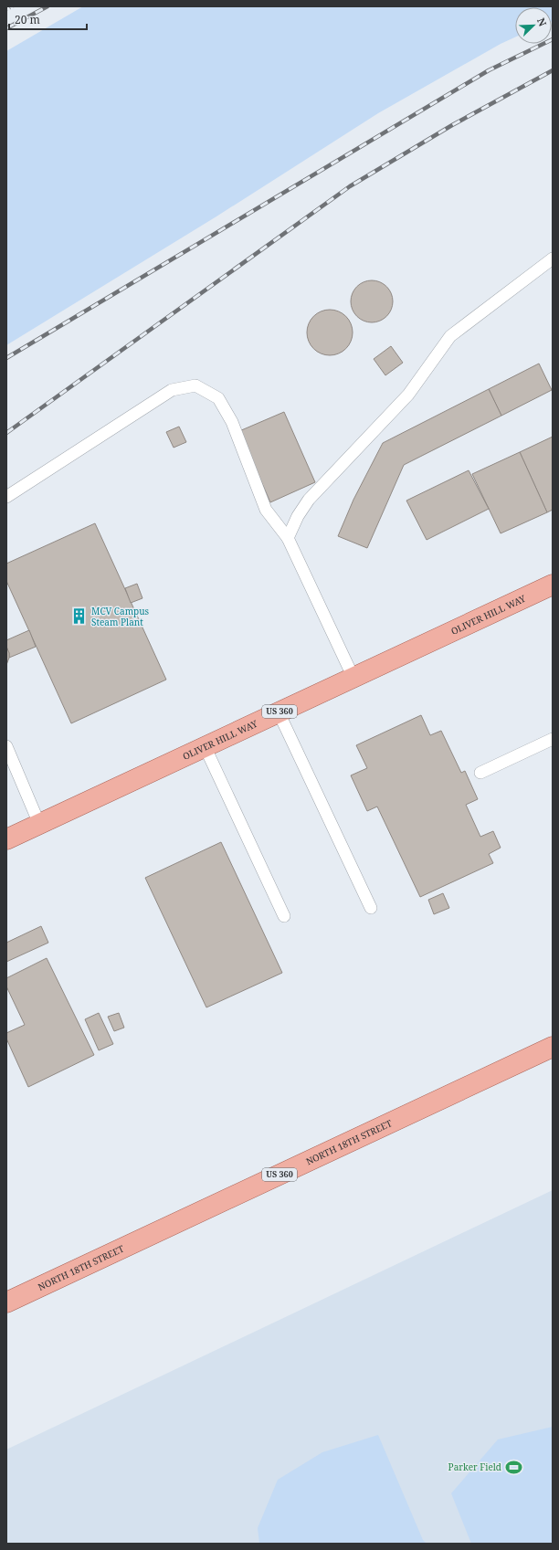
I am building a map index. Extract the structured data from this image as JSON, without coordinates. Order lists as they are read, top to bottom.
{
  "streets": {
    "main road": ["OLIVER HILL WAY", "US 360", "NORTH 18TH STREET"]
  },
  "places": {
    "building": ["MCV Campus Steam Plant"],
    "sports": ["Parker Field"]
  },
  "scale_bar": "20 m",
  "north": "top right"
}
